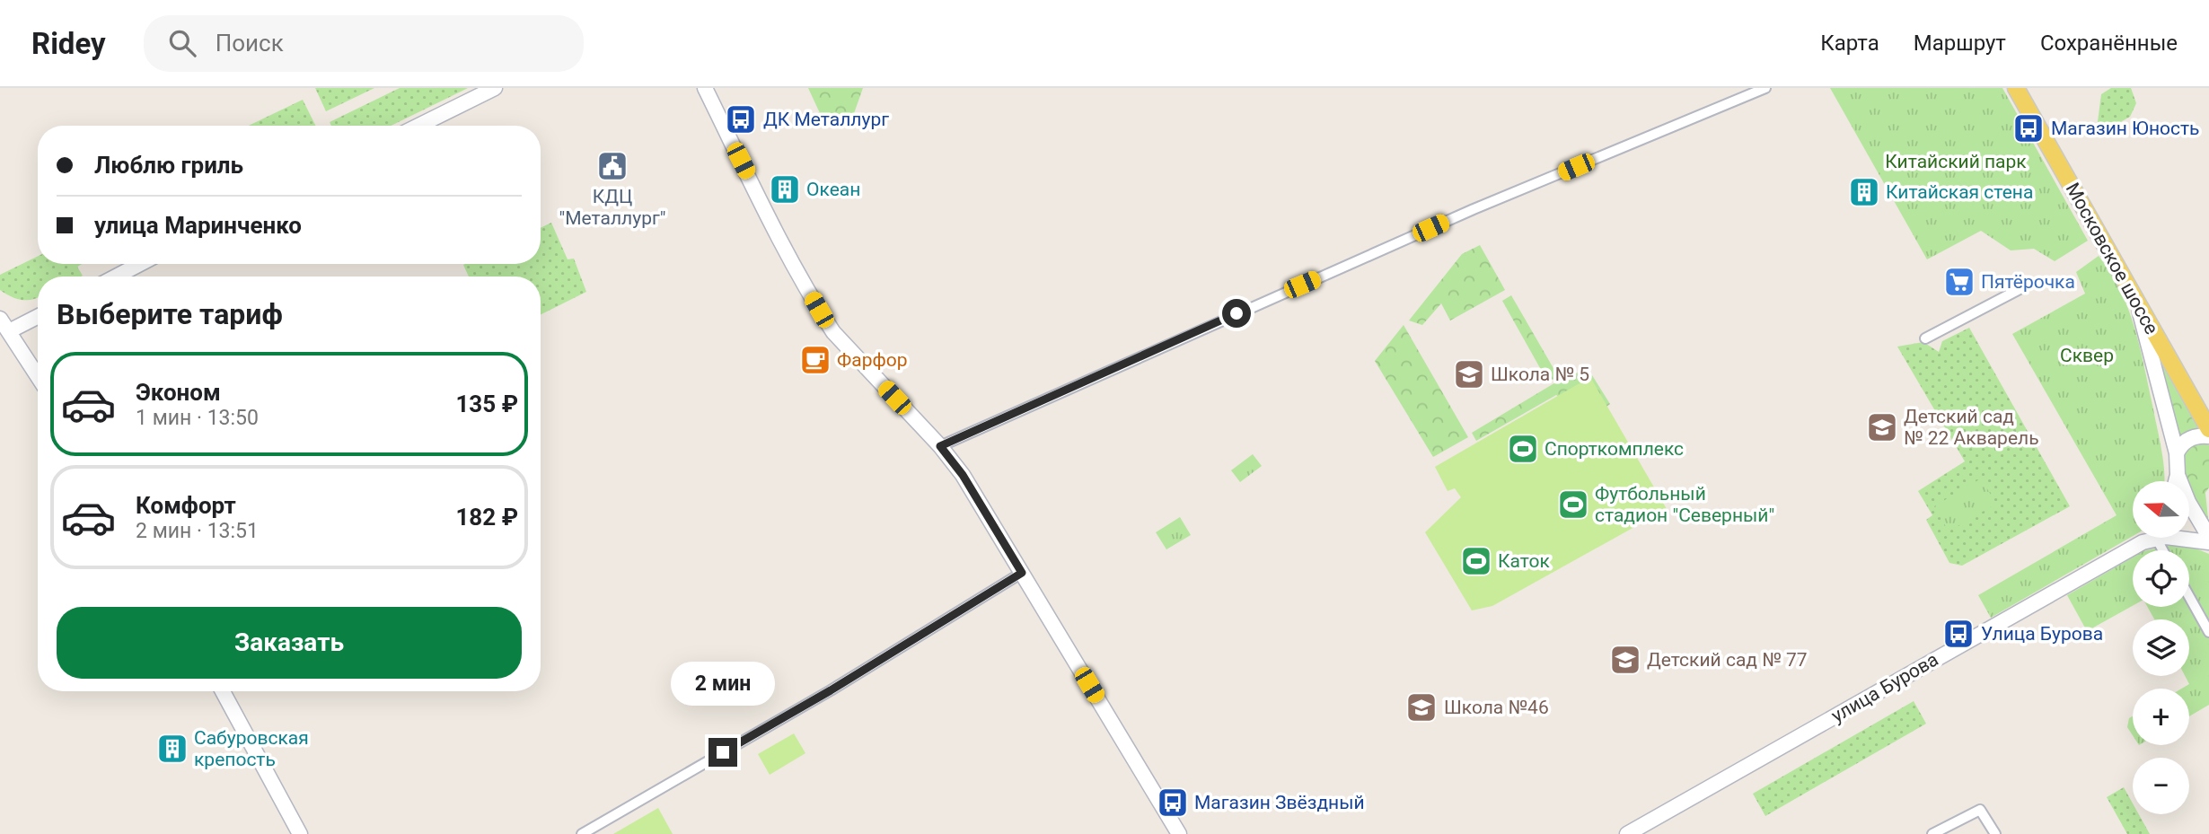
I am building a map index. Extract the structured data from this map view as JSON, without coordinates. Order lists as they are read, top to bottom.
{
  "streets": {
    "main road": ["Московское шоссе", "улица Бурова"]
  },
  "parks": ["Китайский парк", "Сквер"],
  "places": {
    "bus stop": [
      "ДК Металлург",
      "Магазин Юность",
      "Улица Бурова",
      "Магазин Звёздный"
    ],
    "public building": ["КДЦ \"Металлург\""],
    "building": ["Океан", "Китайская стена", "Сабуровская крепость"],
    "supermarket": ["Пятёрочка"],
    "cafe": ["Фарфор"],
    "school or university": [
      "Школа № 5",
      "Детский сад № 22 Акварель",
      "Детский сад № 77",
      "Школа №46"
    ],
    "sports": ["Спорткомплекс", "Футбольный стадион \"Северный\"", "Каток"]
  },
  "north": "left",
  "page": {
    "header": "Ridey",
    "search": "Поиск",
    "nav": ["Карта", "Маршрут", "Сохранённые"],
    "banner": ["Люблю гриль", "улица Маринченко"],
    "heading": "Выберите тариф",
    "list": [
      {
        "name": "Эконом",
        "note": "1 мин · 13:50",
        "value": "135 ₽"
      },
      {
        "name": "Комфорт",
        "note": "2 мин · 13:51",
        "value": "182 ₽"
      }
    ],
    "map_buttons": ["+", "−"],
    "buttons": "Заказать",
    "bubble": "2 мин"
  }
}
